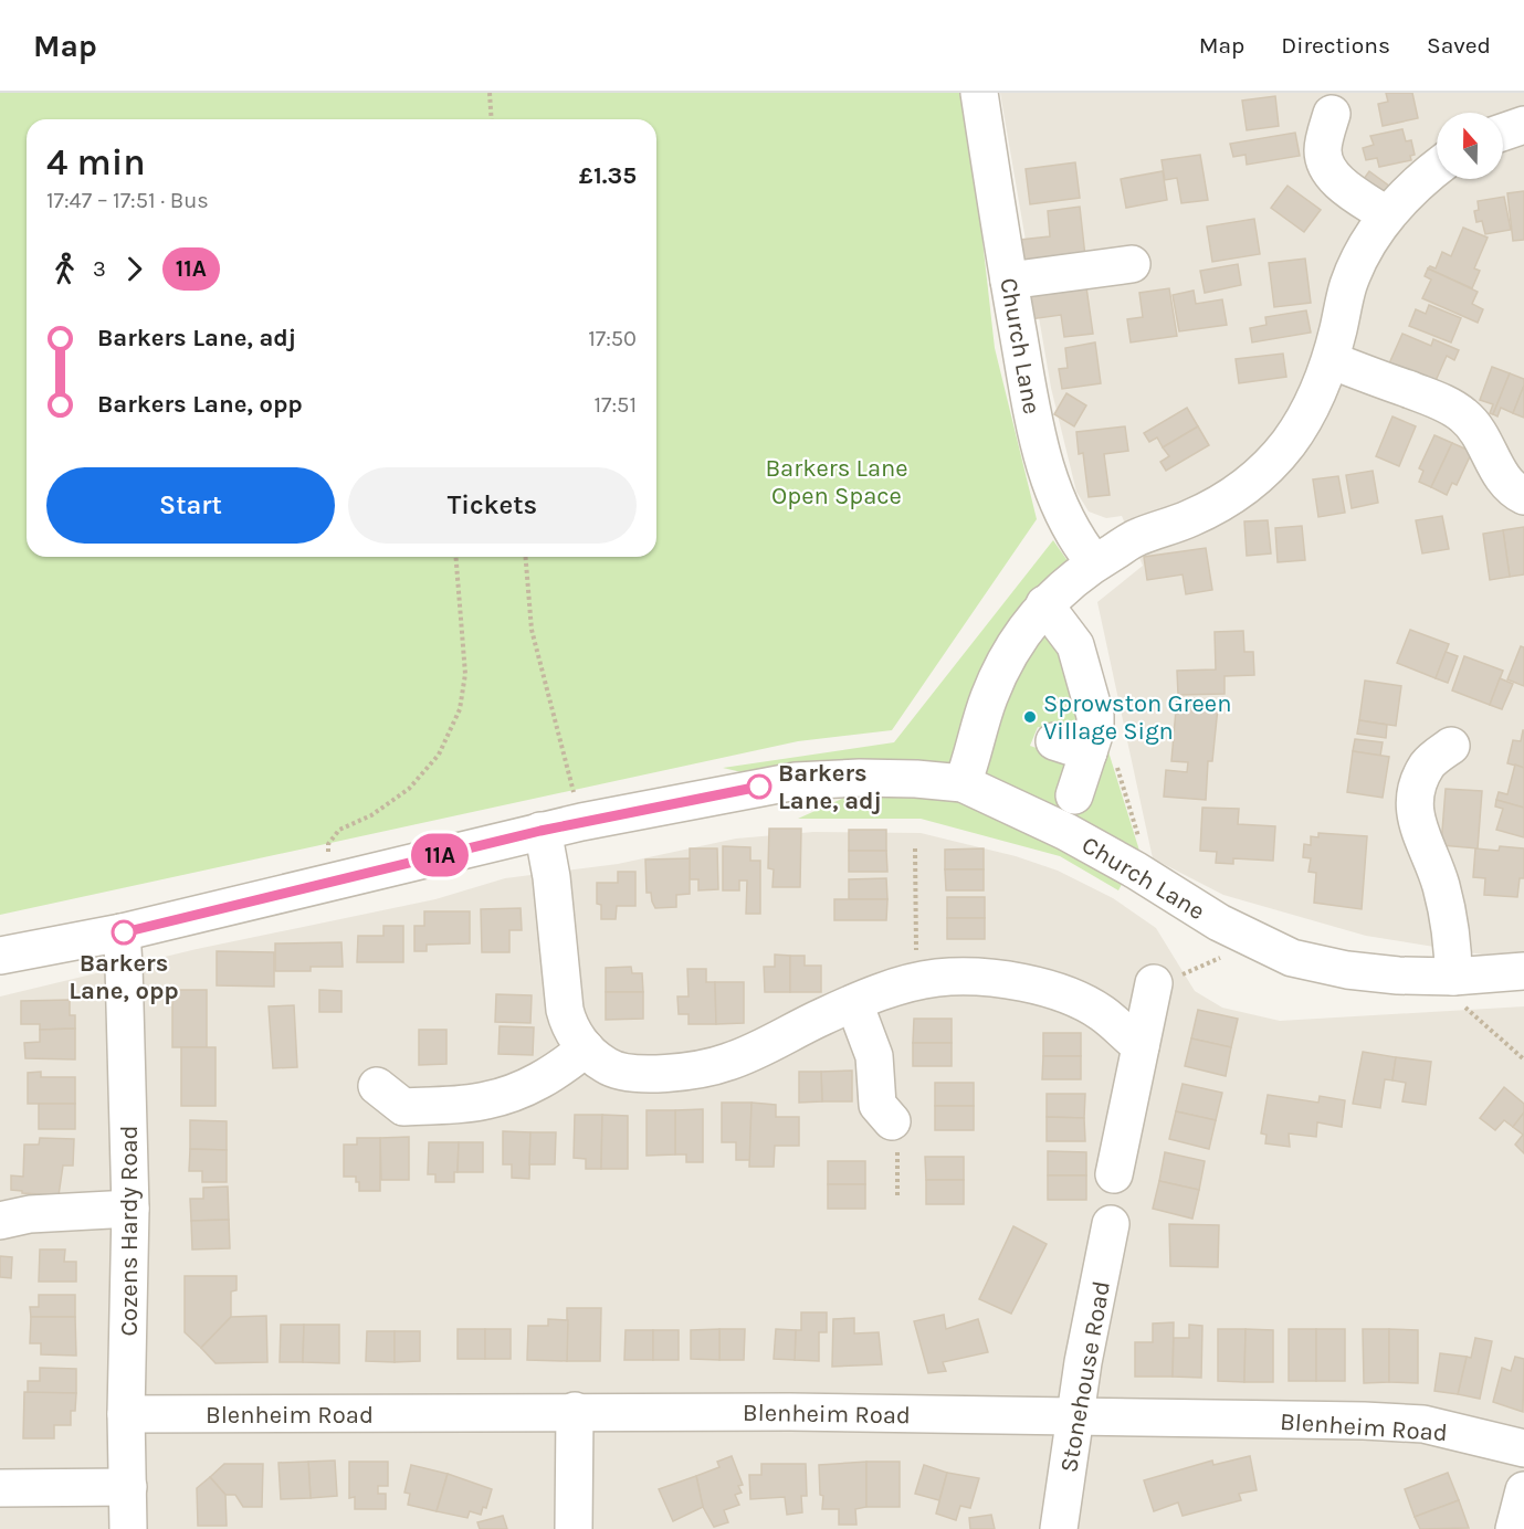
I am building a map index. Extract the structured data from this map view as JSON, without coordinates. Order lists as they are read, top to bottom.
{
  "streets": {
    "street": [
      "Church Lane",
      "Cozens Hardy Road",
      "Stonehouse Road",
      "Blenheim Road"
    ]
  },
  "crossings": [
    ["Church Lane", "Cozens Hardy Road"],
    ["Cozens Hardy Road", "Blenheim Road"],
    ["Stonehouse Road", "Blenheim Road"]
  ],
  "parks": ["Barkers Lane Open Space"],
  "places": ["Sprowston Green Village Sign", "Barkers Lane, adj", "Barkers Lane, opp"],
  "lines": ["bus line 11A"],
  "north": "top",
  "page": {
    "header": "Map",
    "nav": ["Map", "Directions", "Saved"],
    "on_map": "11A",
    "heading": ["4 min", "17:47 – 17:51 · Bus", "£1.35"],
    "legs": ["3", "11A"],
    "list": [
      {
        "name": "Barkers Lane, adj",
        "value": "17:50"
      },
      {
        "name": "Barkers Lane, opp",
        "value": "17:51"
      }
    ],
    "buttons": ["Start", "Tickets"]
  }
}
